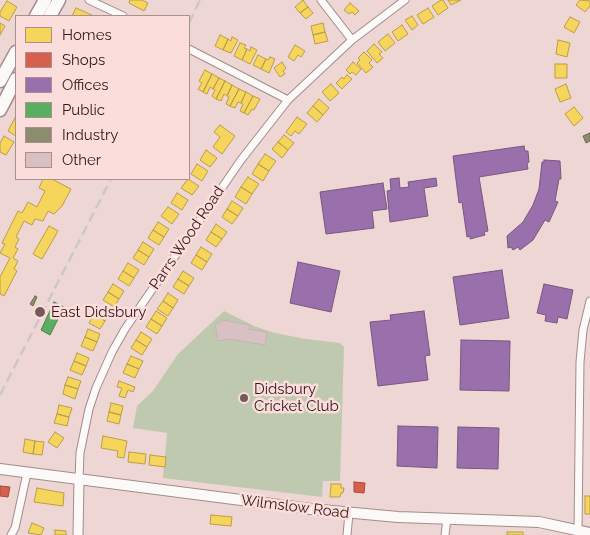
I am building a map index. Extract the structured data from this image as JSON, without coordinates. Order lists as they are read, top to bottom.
{
  "streets": {
    "main road": ["Wilmslow Road"],
    "street": ["Parrs Wood Road"]
  },
  "crossings": [
    ["Parrs Wood Road", "Wilmslow Road"]
  ],
  "places": ["East Didsbury", "Didsbury Cricket Club"],
  "legend": [
    "Homes",
    "Shops",
    "Offices",
    "Public",
    "Industry",
    "Other"
  ]
}
